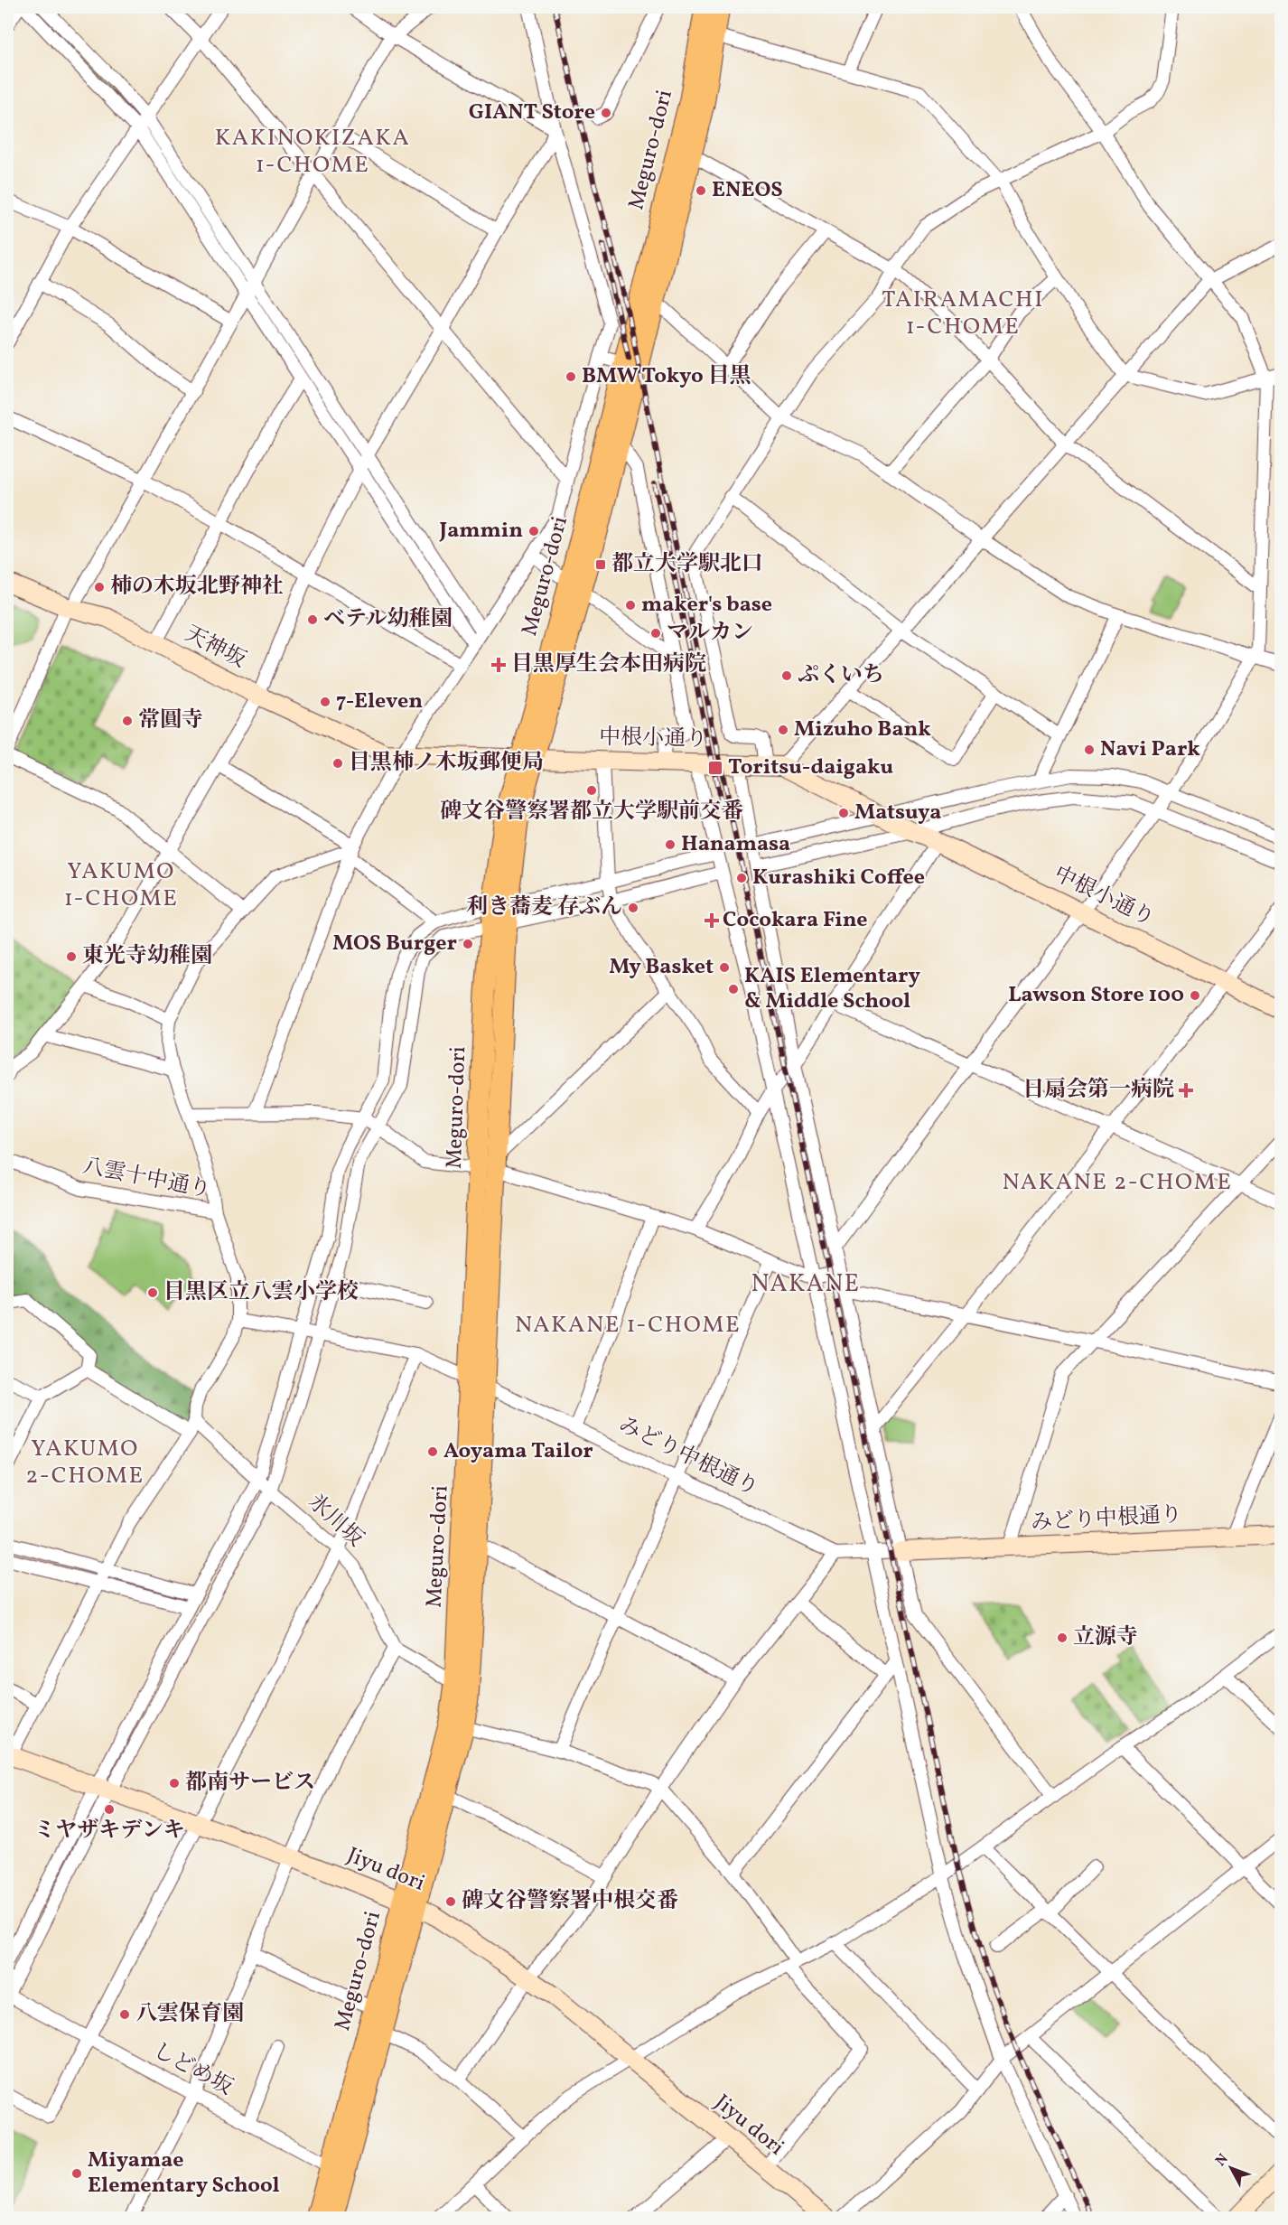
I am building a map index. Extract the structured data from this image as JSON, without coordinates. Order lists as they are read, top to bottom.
{
  "streets": {
    "main road": ["Meguro-dori"],
    "street": [
      "天神坂",
      "中根小通り",
      "八雲十中通り",
      "みどり中根通り",
      "氷川坂",
      "Jiyu dori",
      "しどめ坂"
    ]
  },
  "crossings": [
    ["Meguro-dori", "天神坂"],
    ["Meguro-dori", "中根小通り"],
    ["Meguro-dori", "みどり中根通り"],
    ["Meguro-dori", "Jiyu dori"],
    ["Meguro-dori", "しどめ坂"],
    ["天神坂", "中根小通り"]
  ],
  "districts": [
    "KAKINOKIZAKA 1-CHOME",
    "TAIRAMACHI 1-CHOME",
    "YAKUMO 1-CHOME",
    "NAKANE 2-CHOME",
    "NAKANE",
    "NAKANE 1-CHOME",
    "YAKUMO 2-CHOME"
  ],
  "places": {
    "other": [
      "GIANT Store",
      "ENEOS",
      "BMW Tokyo 目黒",
      "Jammin",
      "柿の木坂北野神社",
      "maker's base",
      "ベテル幼稚園",
      "マルカン",
      "ぷくいち",
      "7-Eleven",
      "常圓寺",
      "Mizuho Bank",
      "Navi Park",
      "目黒柿ノ木坂郵便局",
      "碑文谷警察署都立大学駅前交番",
      "Matsuya",
      "Hanamasa",
      "Kurashiki Coffee",
      "利き蕎麦 存ぶん",
      "MOS Burger",
      "東光寺幼稚園",
      "My Basket",
      "KAIS Elementary & Middle School",
      "Lawson Store 100",
      "目黒区立八雲小学校",
      "Aoyama Tailor",
      "立源寺",
      "都南サービス",
      "ミヤザキデンキ",
      "碑文谷警察署中根交番",
      "八雲保育園",
      "Miyamae Elementary School"
    ],
    "transit": ["都立大学駅北口", "Toritsu-daigaku"],
    "health": ["目黒厚生会本田病院", "Cocokara Fine", "日扇会第一病院"]
  },
  "north": "top left"
}
